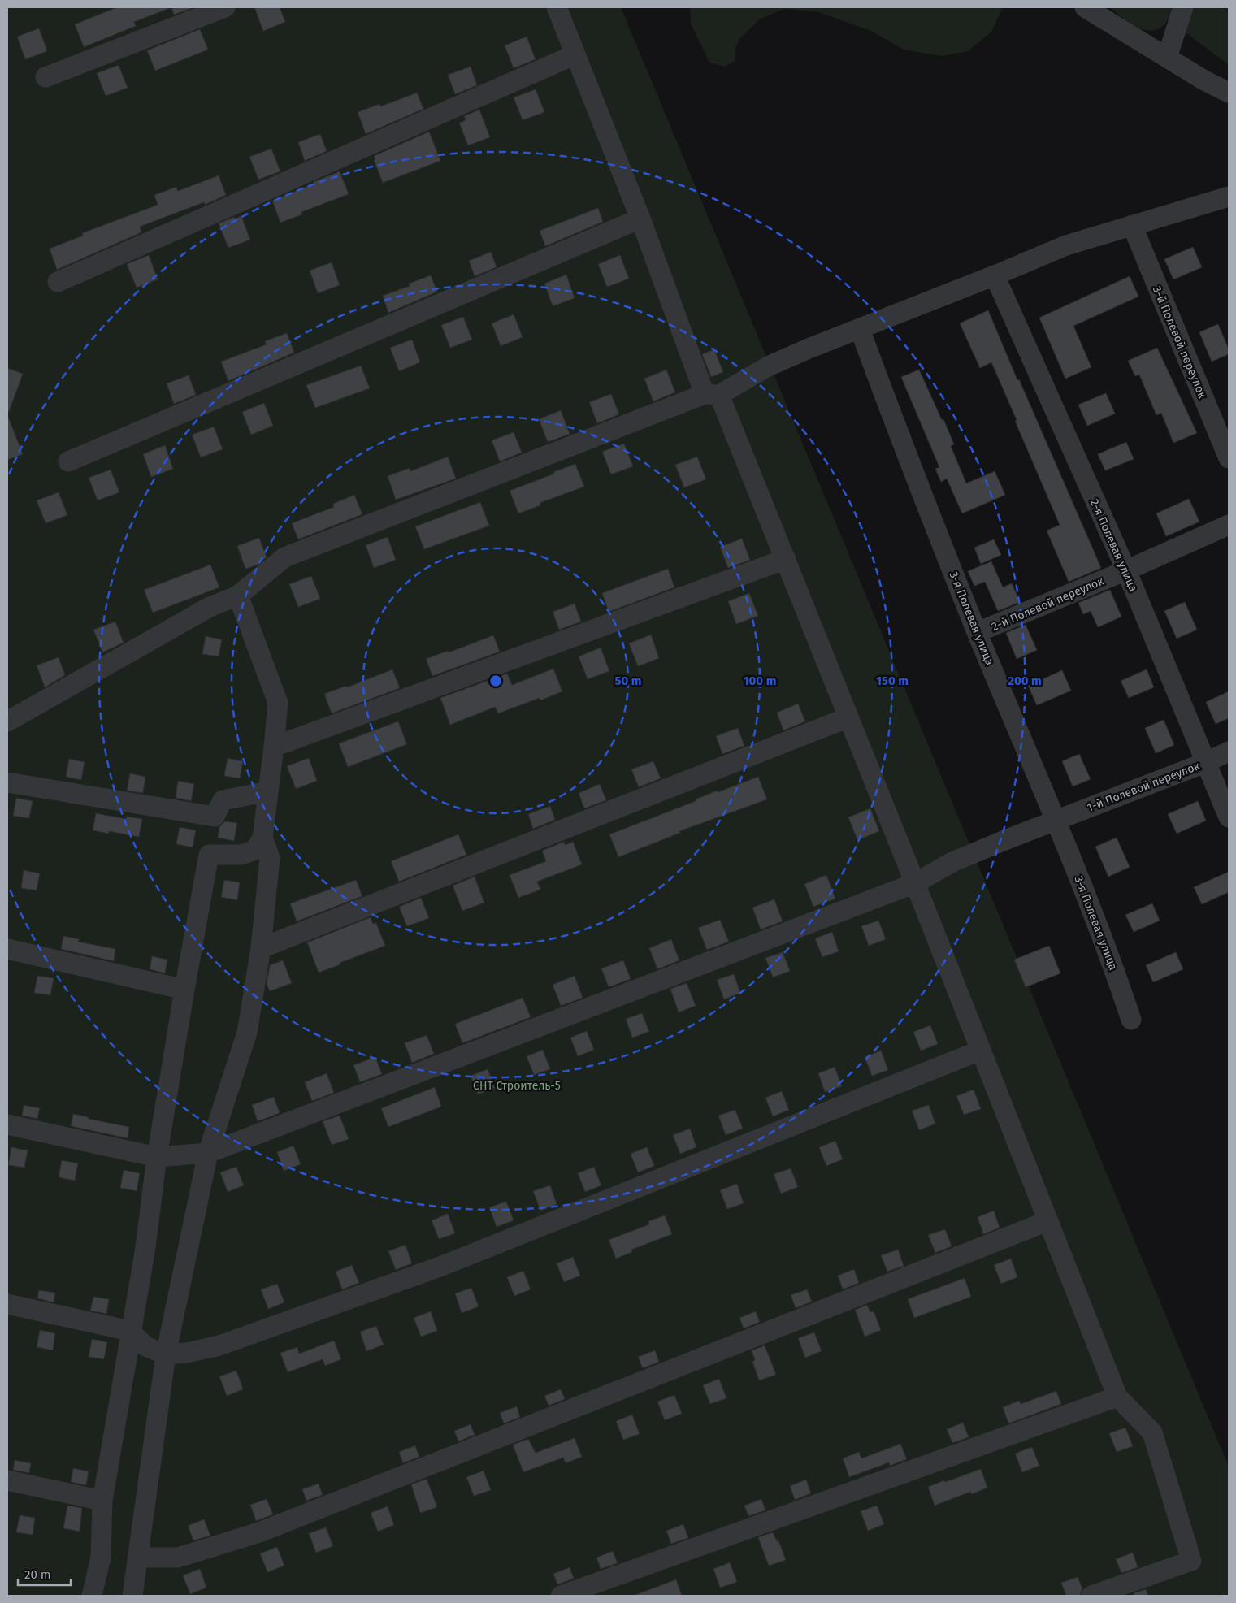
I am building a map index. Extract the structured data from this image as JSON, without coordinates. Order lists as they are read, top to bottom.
{
  "streets": {
    "street": [
      "3-й Полевой переулок",
      "2-я Полевая улица",
      "2-й Полевой переулок",
      "3-я Полевая улица",
      "1-й Полевой переулок"
    ]
  },
  "crossings": [
    ["2-я Полевая улица", "2-й Полевой переулок"],
    ["2-я Полевая улица", "1-й Полевой переулок"],
    ["2-й Полевой переулок", "3-я Полевая улица"],
    ["3-я Полевая улица", "1-й Полевой переулок"]
  ],
  "parks": ["СНТ Строитель-5"],
  "scale_bar": "20 m",
  "rings": [
    "50 m",
    "100 m",
    "150 m",
    "200 m"
  ]
}
